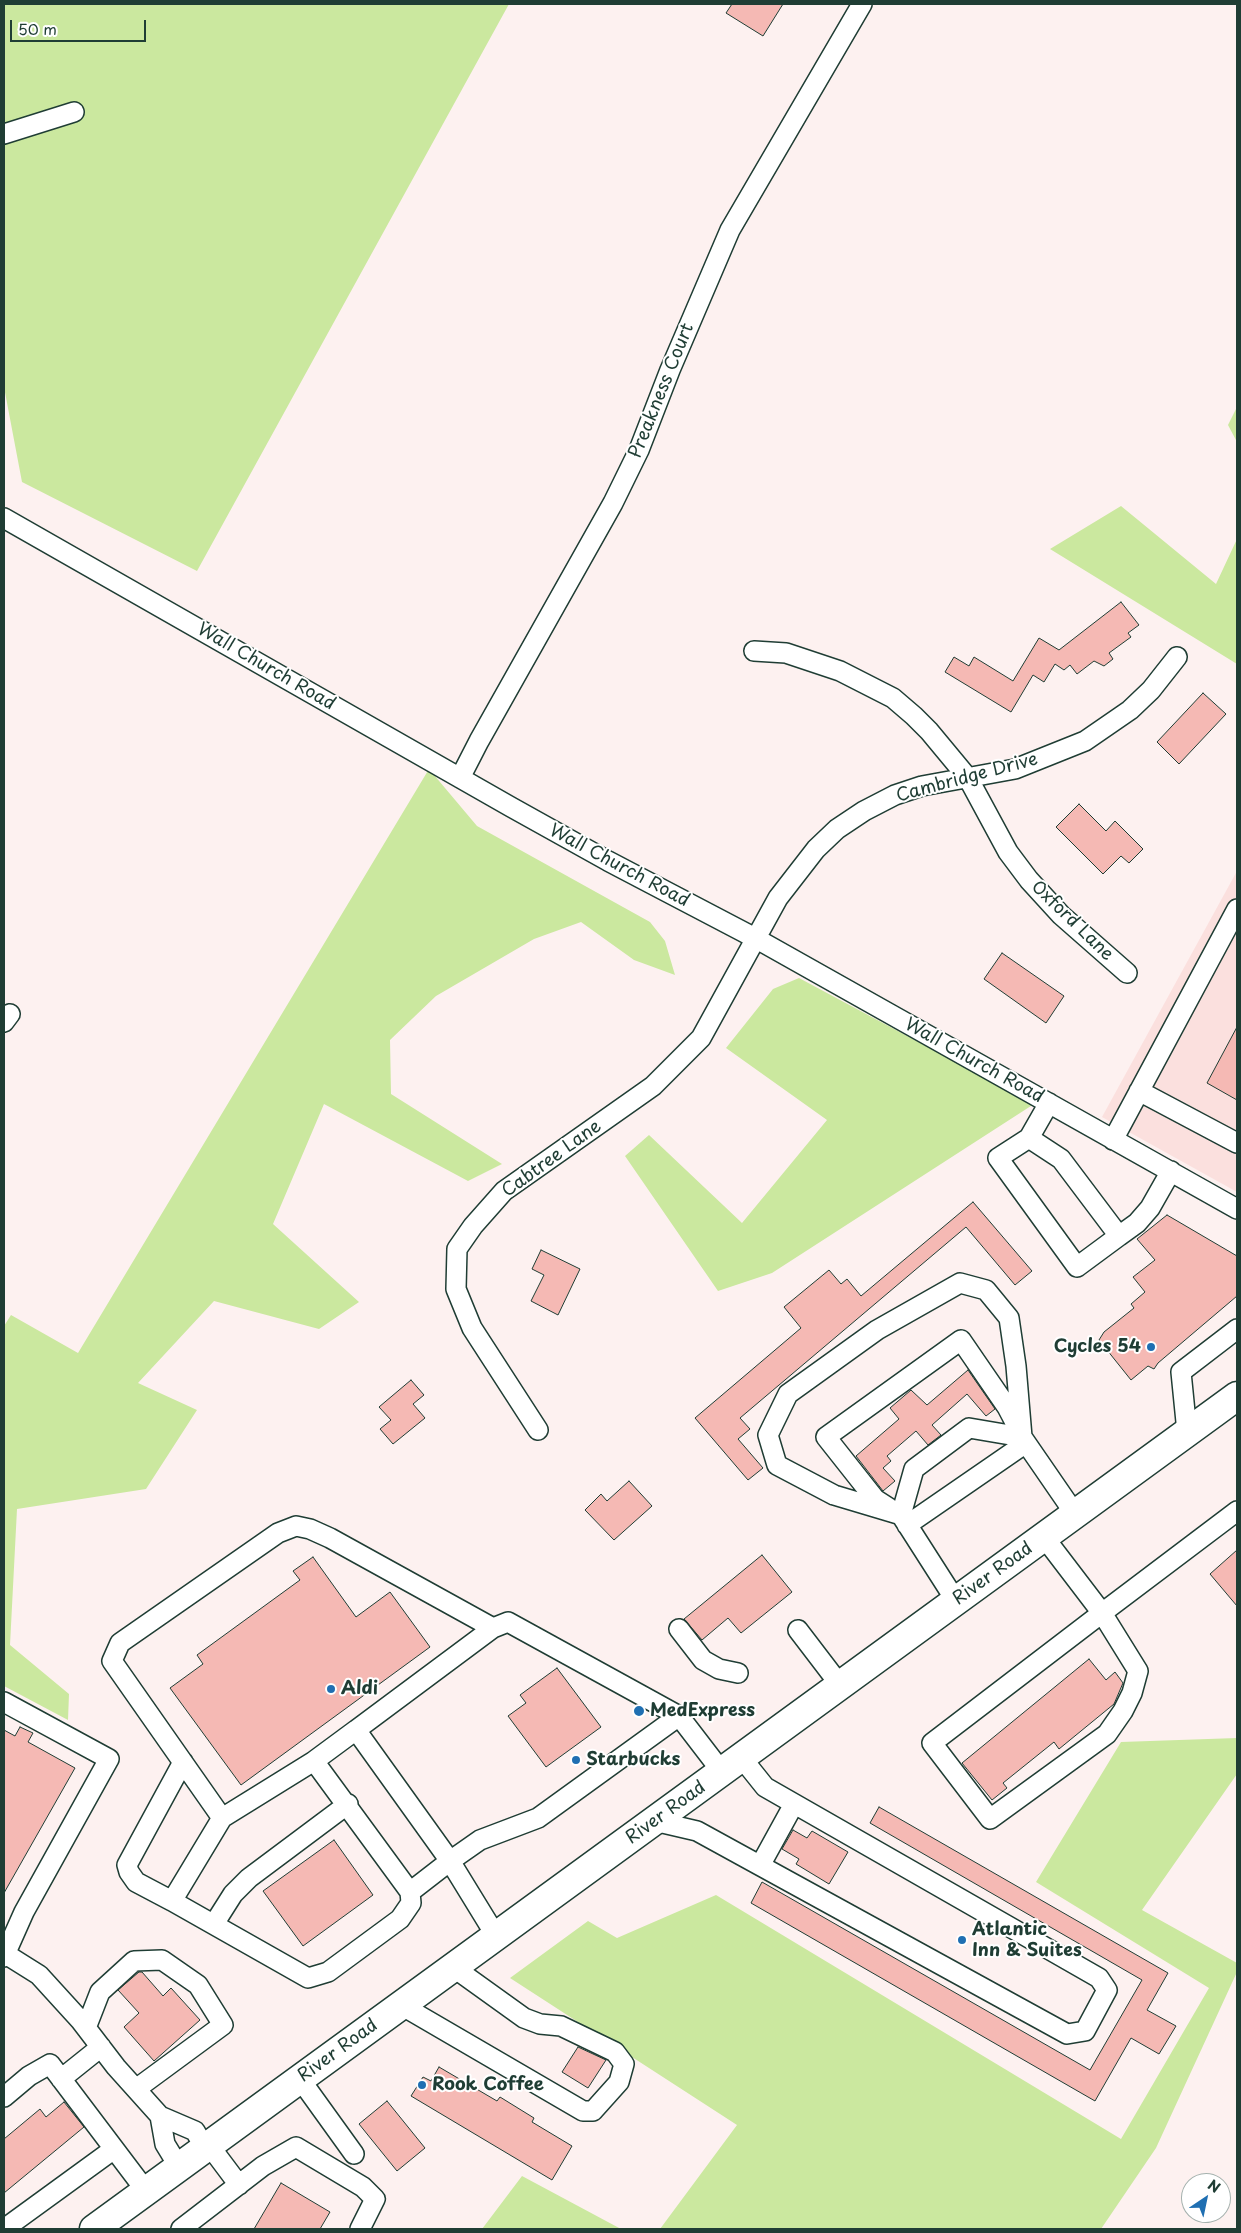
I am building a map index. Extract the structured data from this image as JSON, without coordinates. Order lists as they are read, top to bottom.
{
  "streets": {
    "highway": ["River Road"],
    "street": [
      "Preakness Court",
      "Wall Church Road",
      "Cambridge Drive",
      "Oxford Lane",
      "Cabtree Lane"
    ]
  },
  "crossings": [
    ["Preakness Court", "Wall Church Road"],
    ["Wall Church Road", "Cambridge Drive"],
    ["Wall Church Road", "Cabtree Lane"],
    ["Cambridge Drive", "Oxford Lane"],
    ["Cambridge Drive", "Cabtree Lane"]
  ],
  "places": [
    "Cycles 54",
    "Aldi",
    "MedExpress",
    "Starbucks",
    "Atlantic Inn & Suites",
    "Rook Coffee"
  ],
  "scale_bar": "50 m",
  "north": "top right"
}
